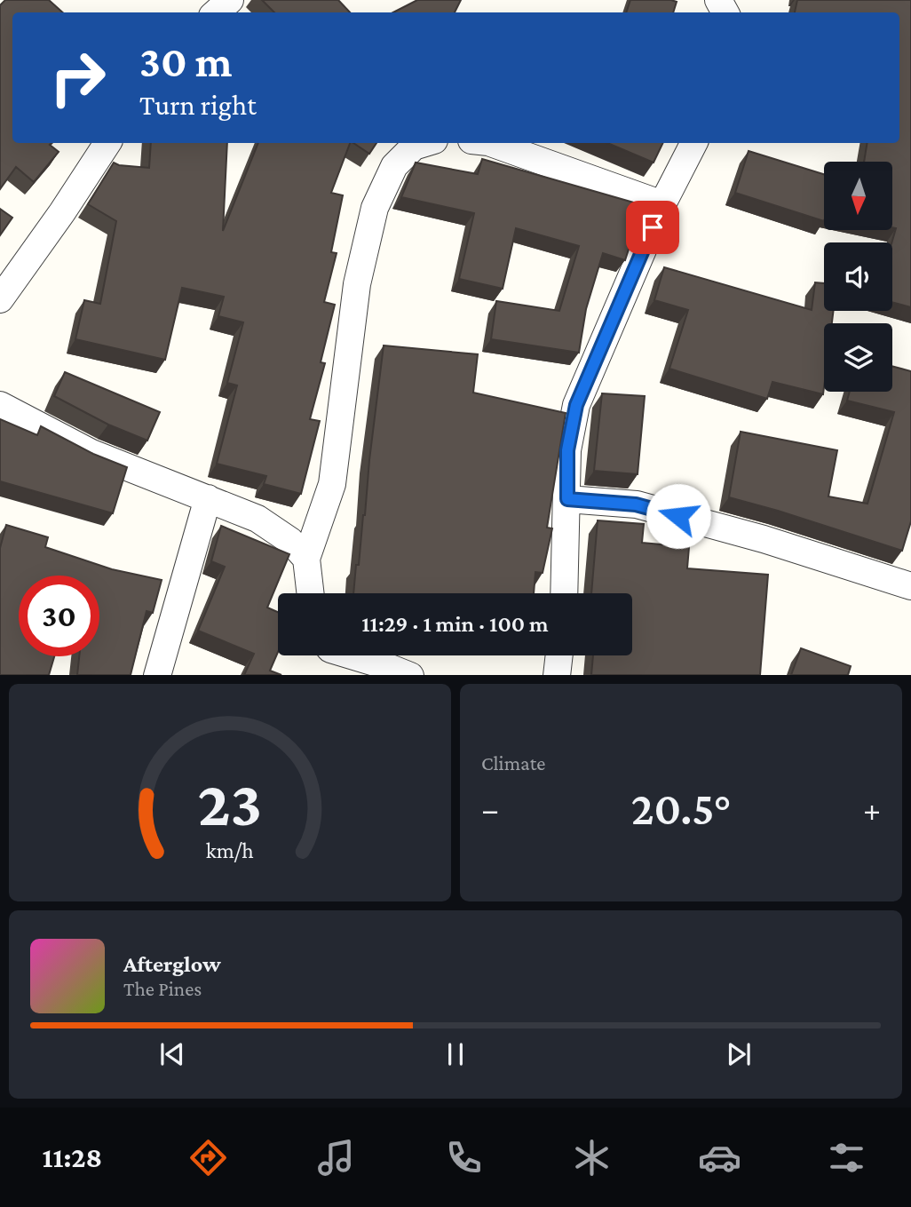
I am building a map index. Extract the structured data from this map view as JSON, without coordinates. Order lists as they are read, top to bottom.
{
  "north": "bottom",
  "page": {
    "turn": ["30 m", "Turn right"],
    "limit": "30",
    "trip": "11:29 · 1 min · 100 m",
    "tile": "Climate",
    "heat": ["−", "20.5°", "+"],
    "song": ["Afterglow", "The Pines"],
    "tabs": "11:28",
    "gauge": ["23", "km/h"]
  }
}
